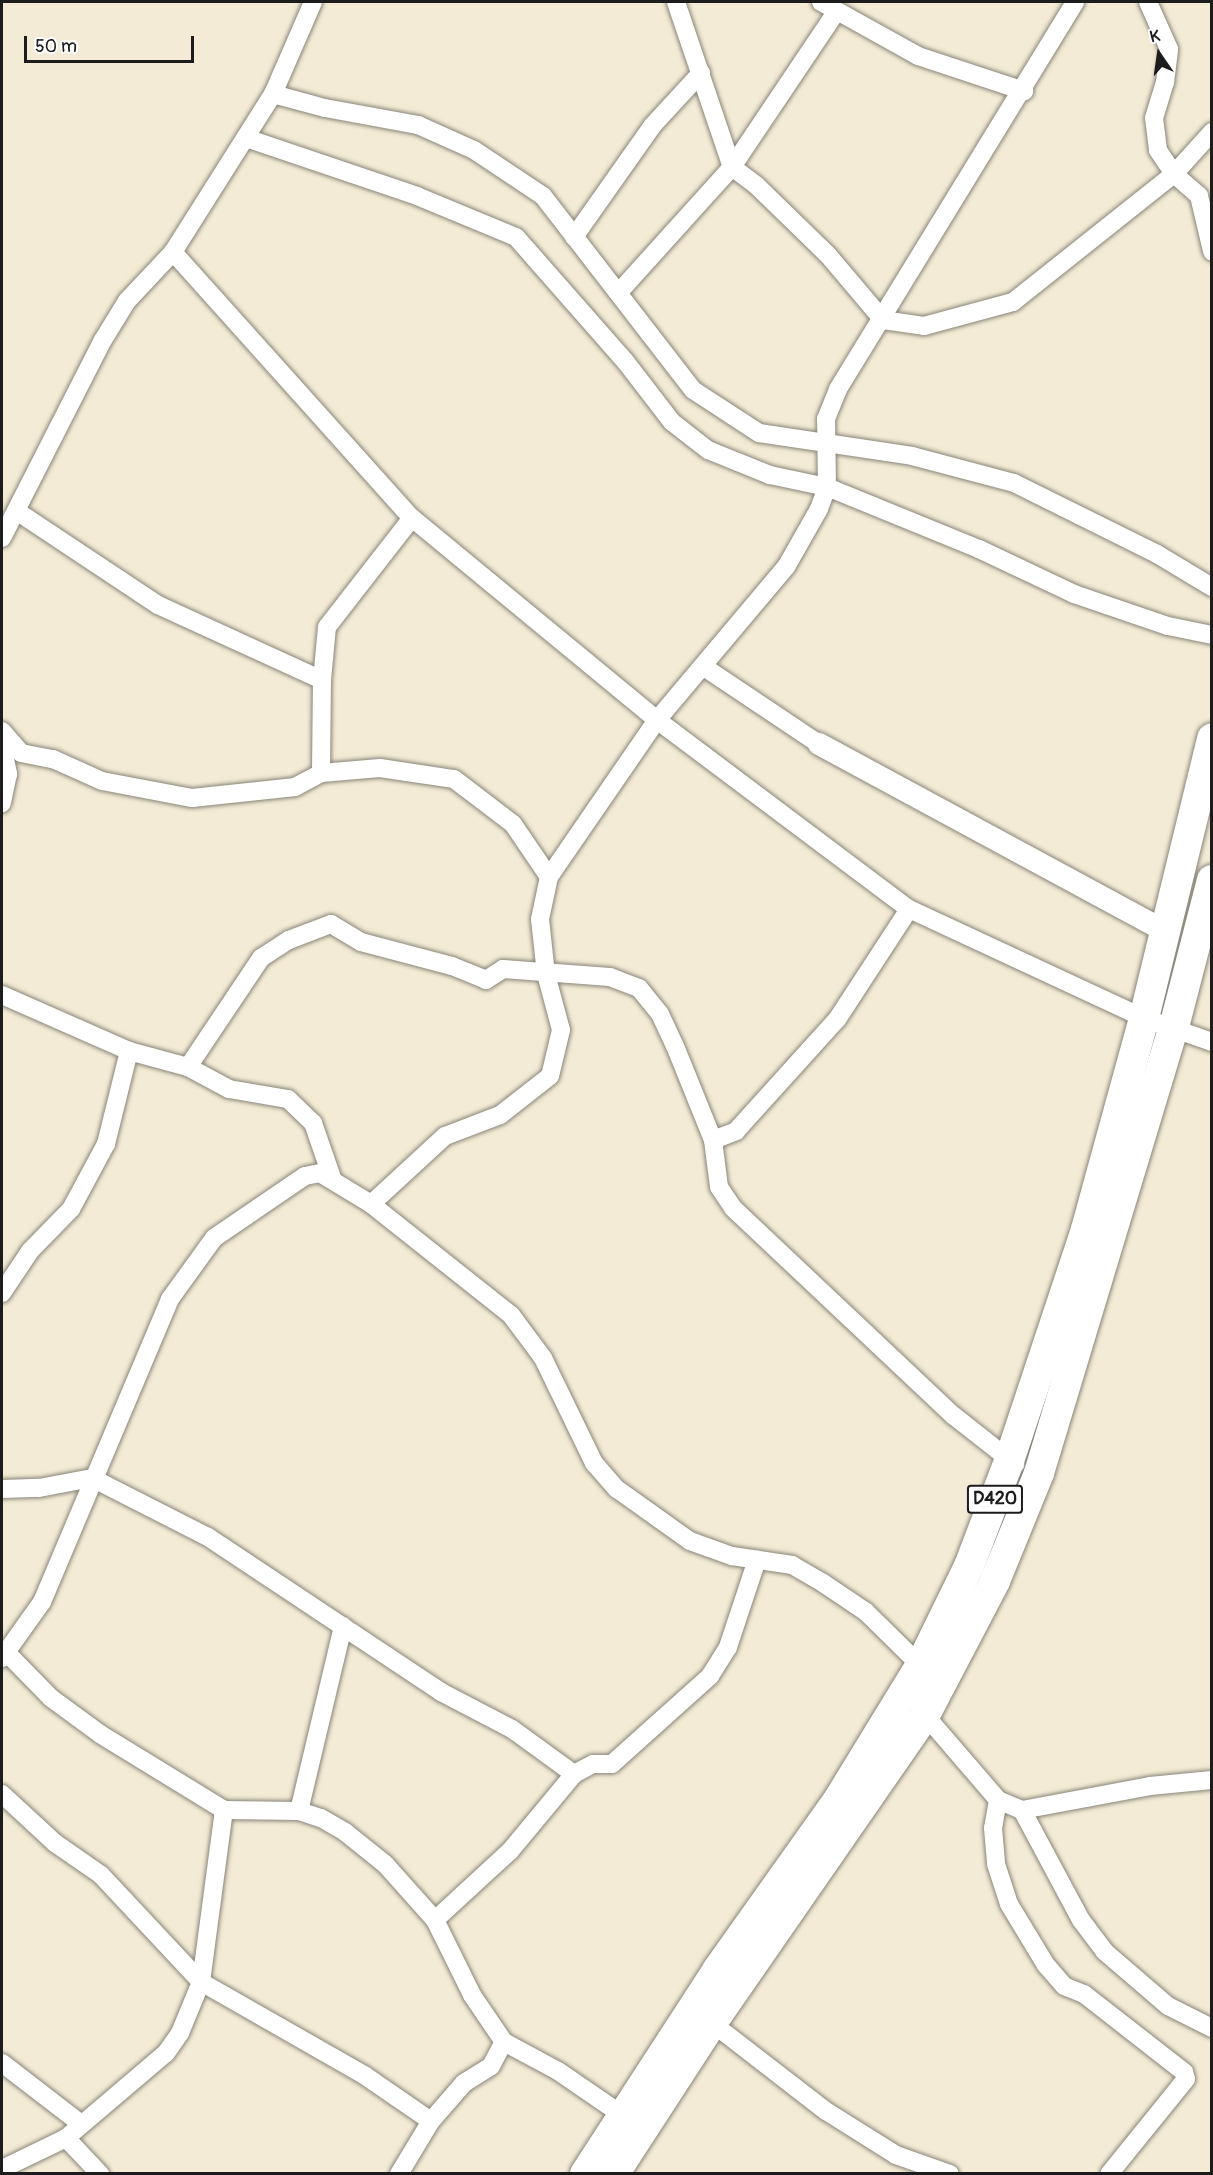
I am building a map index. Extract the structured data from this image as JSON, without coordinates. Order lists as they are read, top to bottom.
{
  "streets": {
    "highway": ["D420"]
  },
  "scale_bar": "50 m",
  "north": "top"
}
